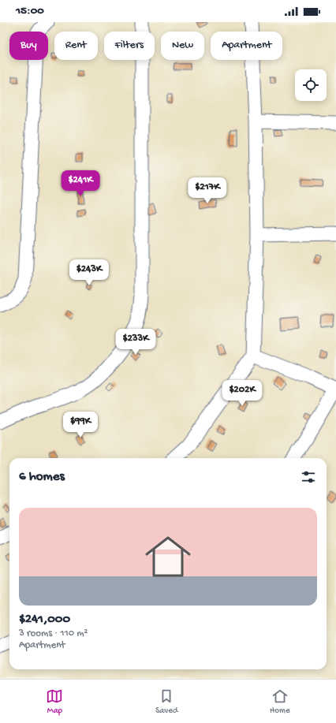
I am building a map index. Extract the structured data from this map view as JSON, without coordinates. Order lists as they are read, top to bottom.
{
  "page": {
    "status": "15:00",
    "chip": [
      "Buy",
      "Rent",
      "Filters",
      "New",
      "Apartment"
    ],
    "price": [
      "$241K",
      "$217K",
      "$243K",
      "$233K",
      "$202K",
      "$99K"
    ],
    "heading": "6 homes",
    "list": [
      {
        "name": "$241,000",
        "note": "3 rooms · 110 m² · Apartment"
      }
    ],
    "tabs": ["Map", "Saved", "Home"]
  }
}
